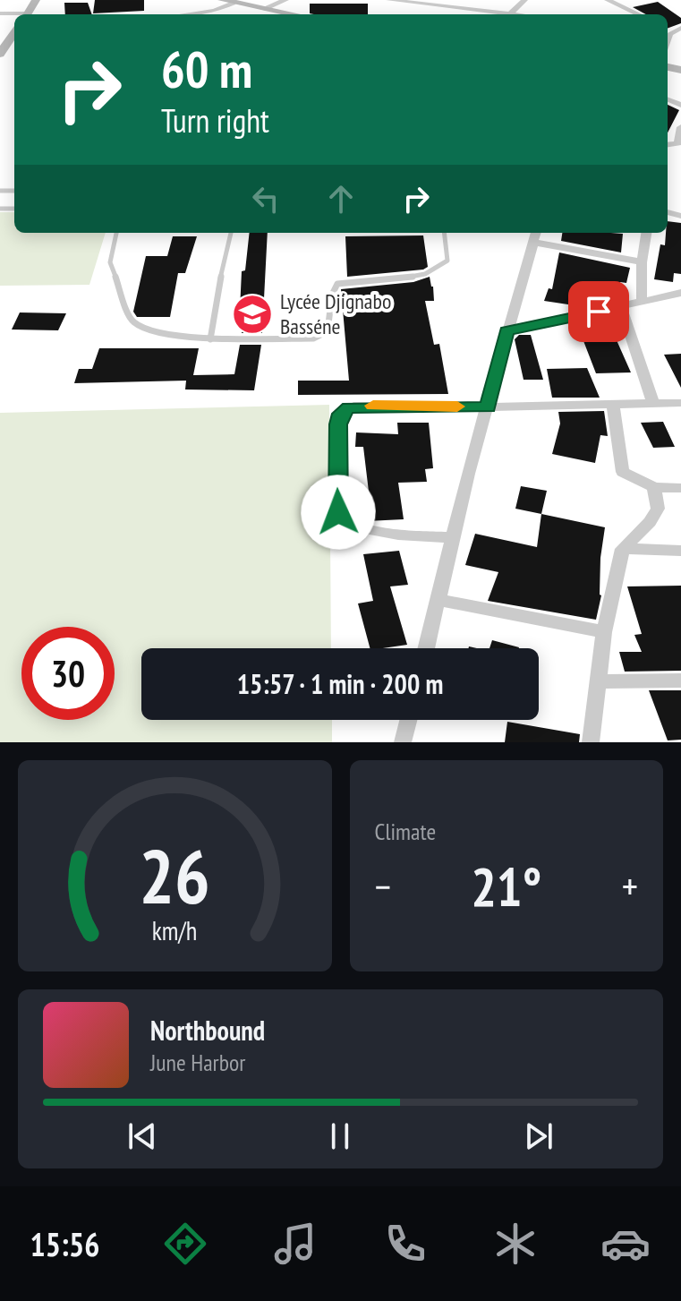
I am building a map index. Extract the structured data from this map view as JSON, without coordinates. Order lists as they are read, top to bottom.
{
  "places": {
    "school or university": ["Lycée Djignabo Basséne"]
  },
  "page": {
    "turn": ["60 m", "Turn right"],
    "limit": "30",
    "trip": "15:57 · 1 min · 200 m",
    "tile": "Climate",
    "heat": ["−", "21°", "+"],
    "song": ["Northbound", "June Harbor"],
    "tabs": "15:56",
    "gauge": ["26", "km/h"]
  }
}
